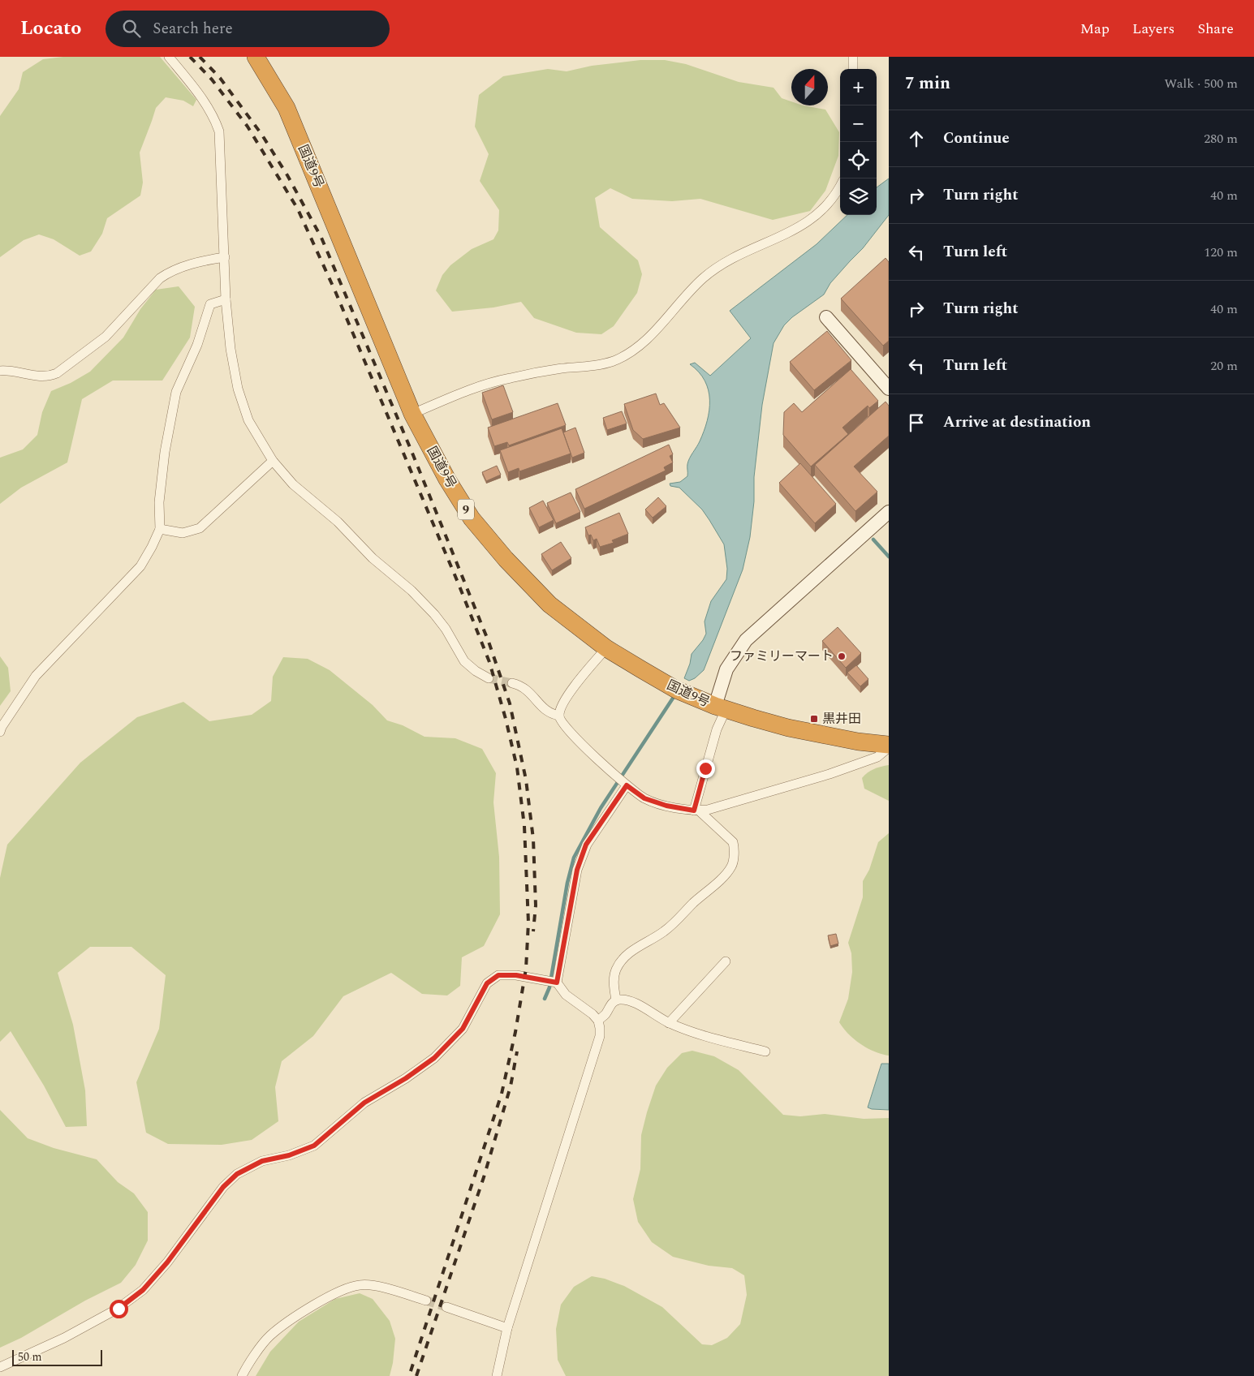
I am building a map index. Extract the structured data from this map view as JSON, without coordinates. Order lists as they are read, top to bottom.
{
  "streets": {
    "highway": ["国道9号", "9"]
  },
  "places": {
    "other": ["ファミリーマート"],
    "transit": ["黒井田"]
  },
  "scale_bar": "50 m",
  "north": "top",
  "page": {
    "header": "Locato",
    "search": "Search here",
    "nav": ["Map", "Layers", "Share"],
    "heading": ["7 min", "Walk · 500 m"],
    "map_buttons": ["+", "−"],
    "list": [
      ["Continue", "280 m"],
      ["Turn right", "40 m"],
      ["Turn left", "120 m"],
      ["Turn right", "40 m"],
      ["Turn left", "20 m"],
      "Arrive at destination"
    ],
    "scale": "50 m"
  }
}
